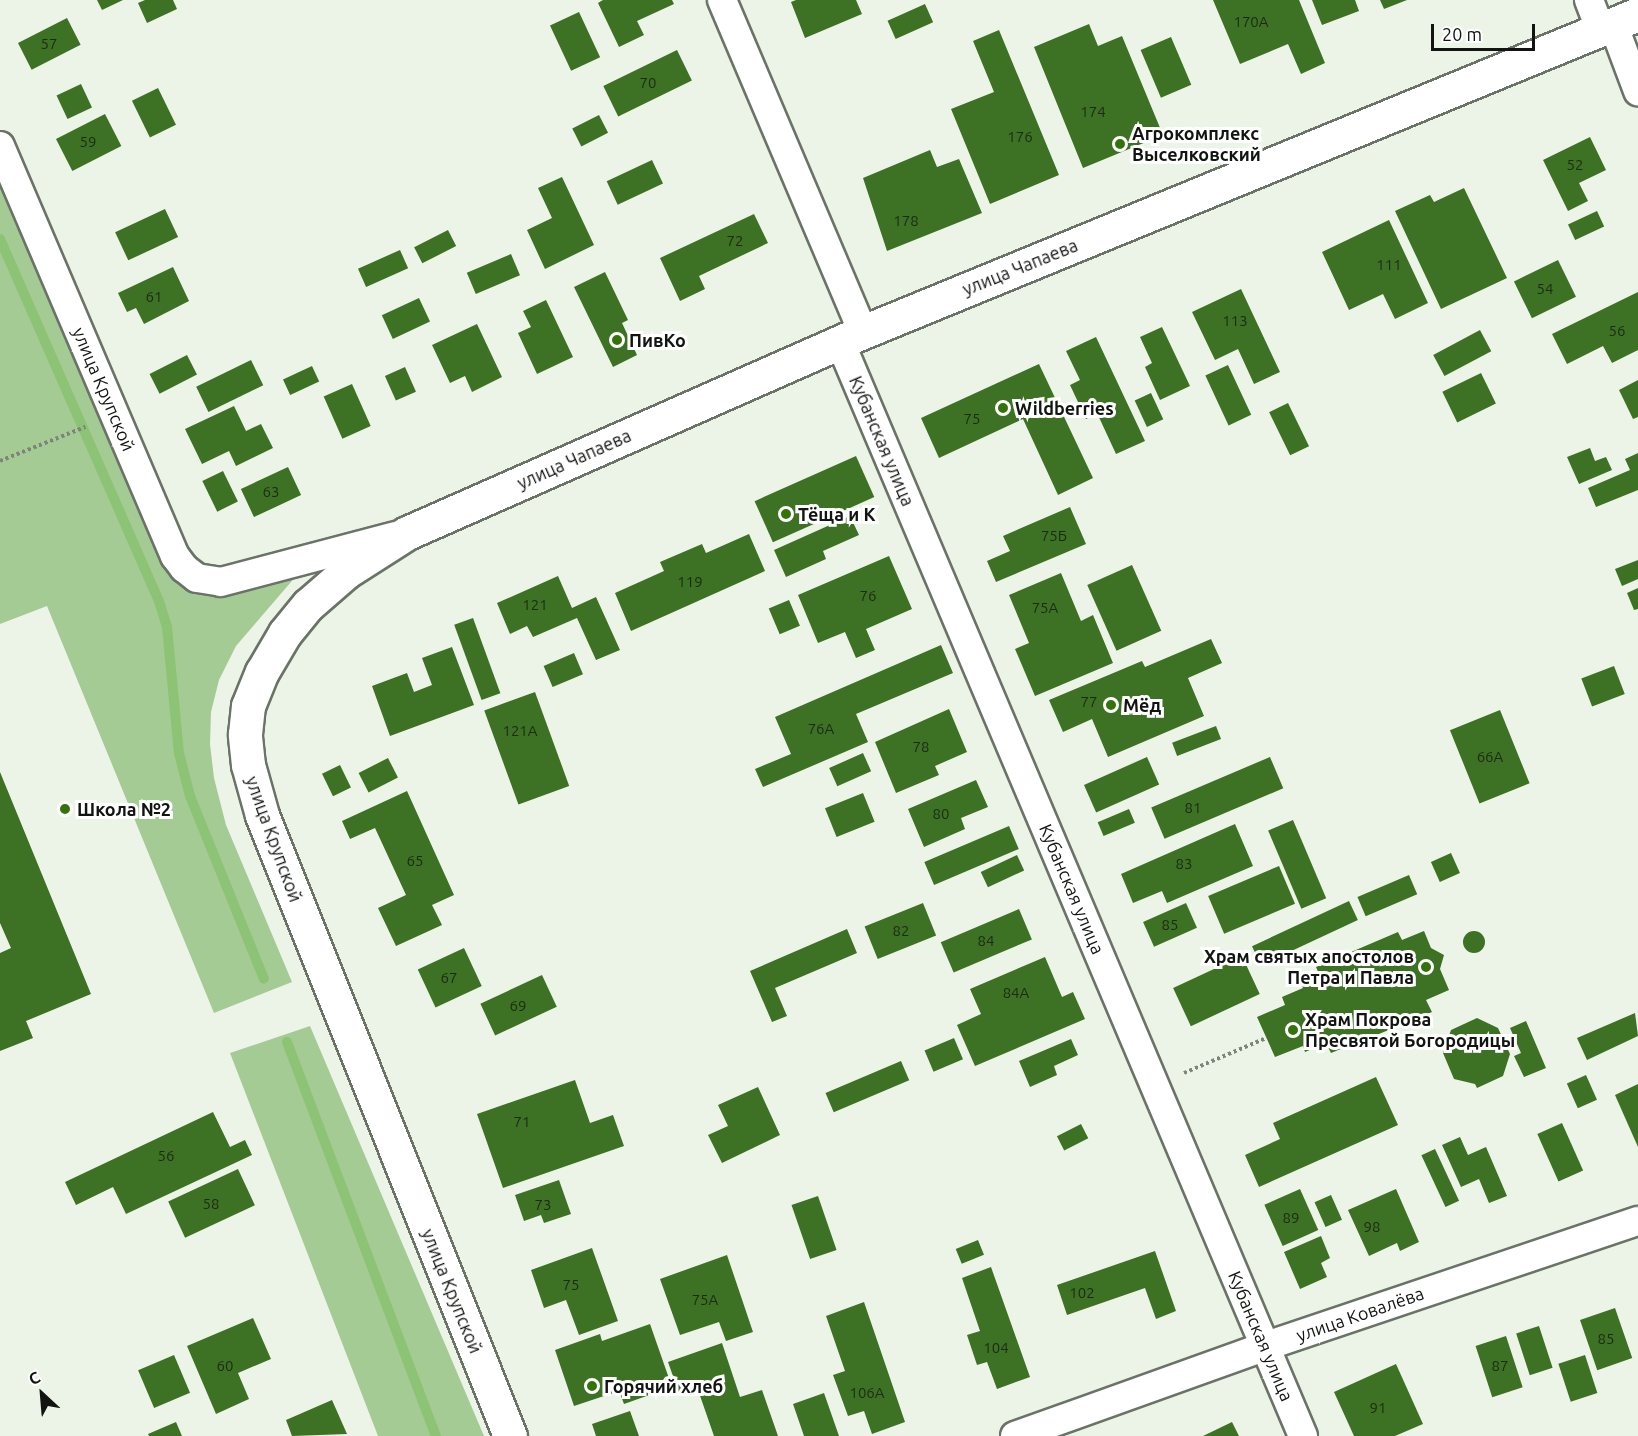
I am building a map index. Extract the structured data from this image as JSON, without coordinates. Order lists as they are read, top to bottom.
{
  "streets": {
    "street": [
      "улица Чапаева",
      "улица Крупской",
      "Кубанская улица",
      "улица Ковалёва"
    ]
  },
  "crossings": [
    ["улица Чапаева", "улица Крупской"],
    ["улица Чапаева", "Кубанская улица"],
    ["Кубанская улица", "улица Ковалёва"]
  ],
  "places": [
    "Агрокомплекс Выселковский",
    "ПивКо",
    "Wildberries",
    "Тёща и К",
    "Мёд",
    "Школа №2",
    "Храм святых апостолов Петра и Павла",
    "Храм Покрова Пресвятой Богородицы",
    "Горячий хлеб"
  ],
  "house_numbers": [
    "170А",
    "57",
    "70",
    "174",
    "176",
    "59",
    "52",
    "178",
    "72",
    "111",
    "54",
    "61",
    "113",
    "56",
    "75",
    "63",
    "75Б",
    "119",
    "76",
    "121",
    "75А",
    "77",
    "76А",
    "121А",
    "78",
    "66А",
    "81",
    "80",
    "65",
    "83",
    "85",
    "82",
    "84",
    "67",
    "84А",
    "69",
    "71",
    "56",
    "58",
    "73",
    "89",
    "98",
    "75",
    "102",
    "75А",
    "85",
    "104",
    "60",
    "87",
    "106А",
    "91"
  ],
  "scale_bar": "20 m",
  "north": "top left"
}
